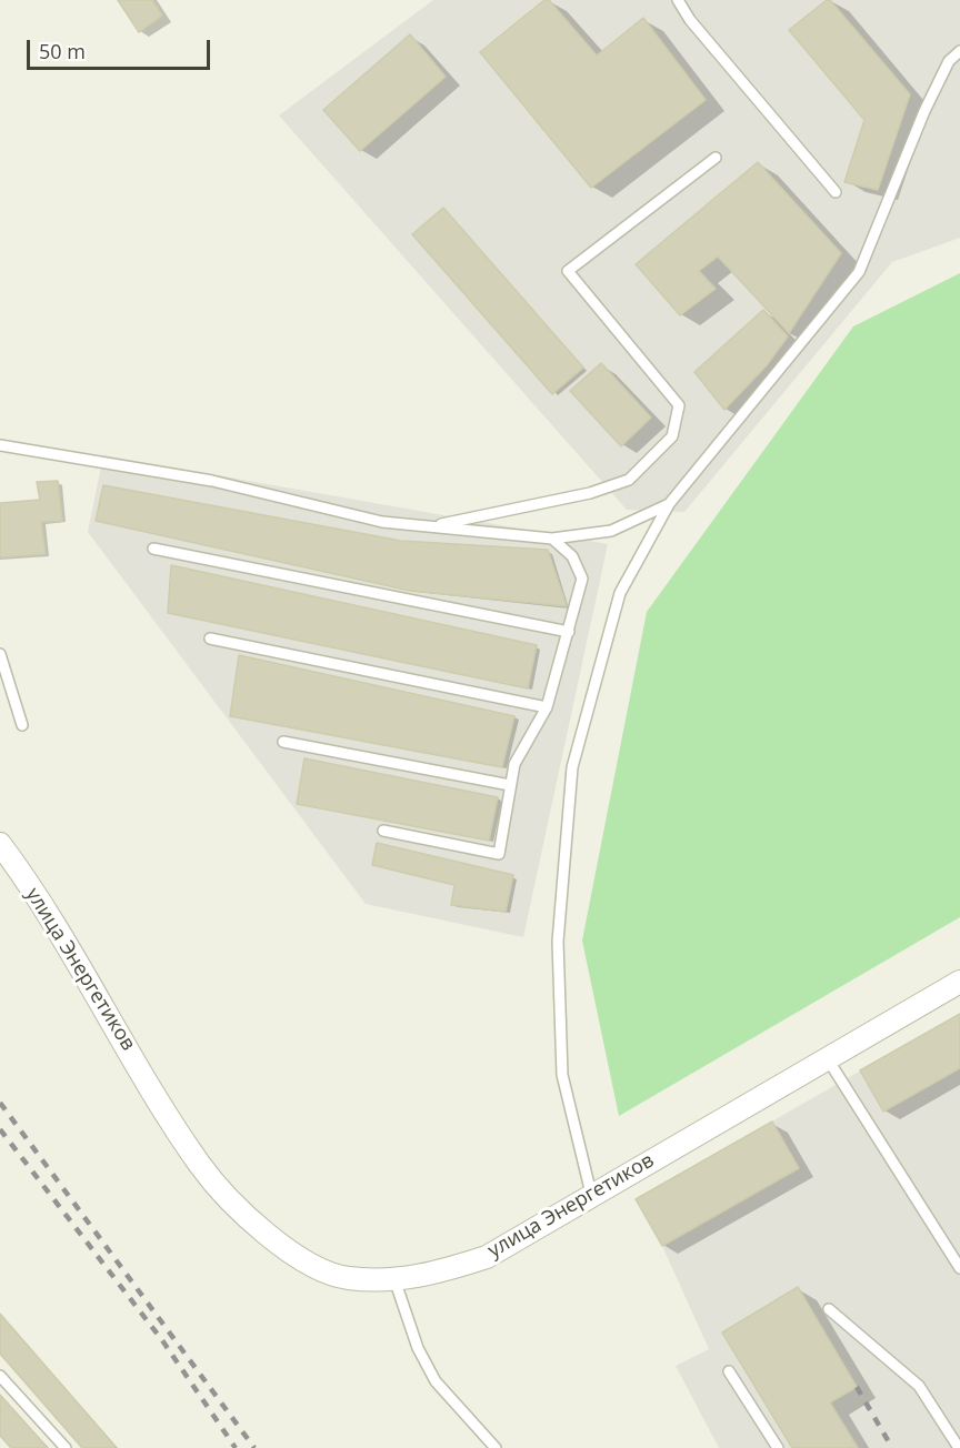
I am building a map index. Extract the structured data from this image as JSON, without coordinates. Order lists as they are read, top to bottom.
{
  "streets": {
    "street": ["улица Энергетиков"]
  },
  "scale_bar": "50 m"
}
